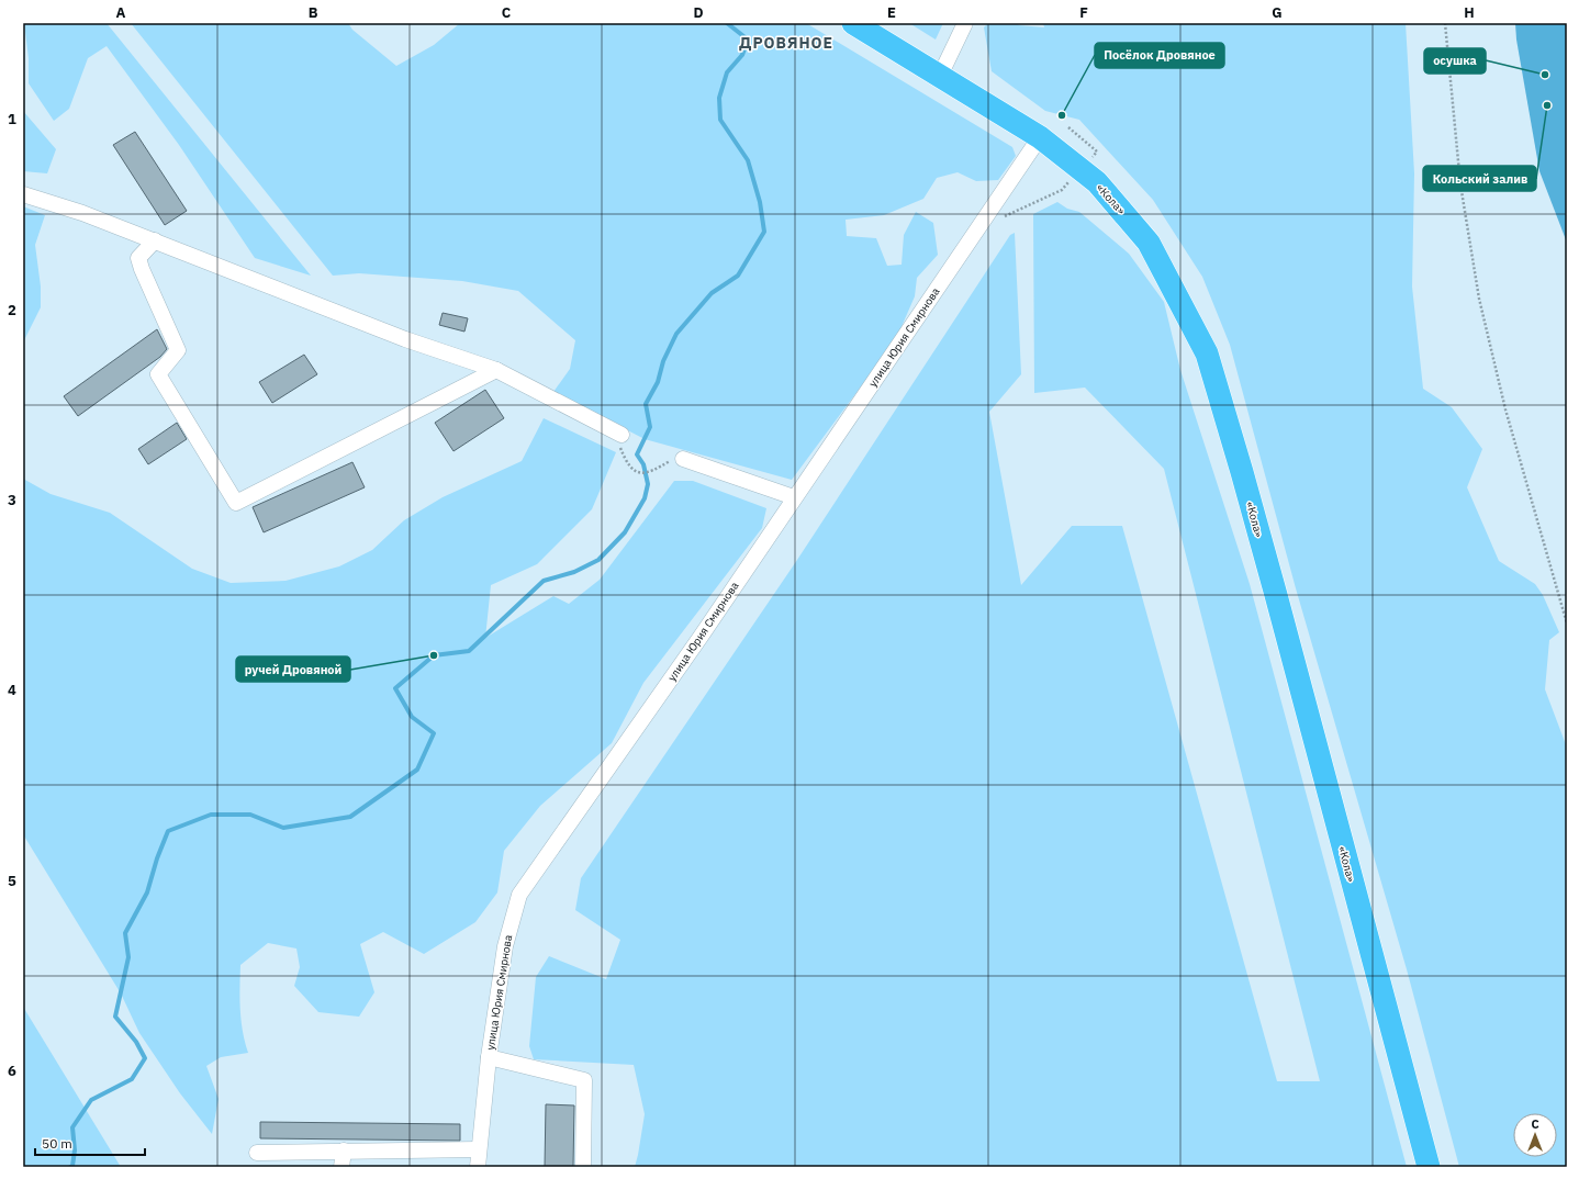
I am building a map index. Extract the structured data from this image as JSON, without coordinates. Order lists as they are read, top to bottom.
{
  "streets": {
    "highway": ["«Кола»"],
    "street": ["улица Юрия Смирнова"]
  },
  "crossings": [
    ["«Кола»", "улица Юрия Смирнова"]
  ],
  "districts": ["ДРОВЯНОЕ"],
  "places": [
    "осушка",
    "Кольский залив",
    "Посёлок Дровяное",
    "ручей Дровяной"
  ],
  "scale_bar": "50 m",
  "north": "top",
  "grid": {
    "columns": [
      "A",
      "B",
      "C",
      "D",
      "E",
      "F",
      "G",
      "H"
    ],
    "rows": [
      "1",
      "2",
      "3",
      "4",
      "5",
      "6"
    ]
  }
}
